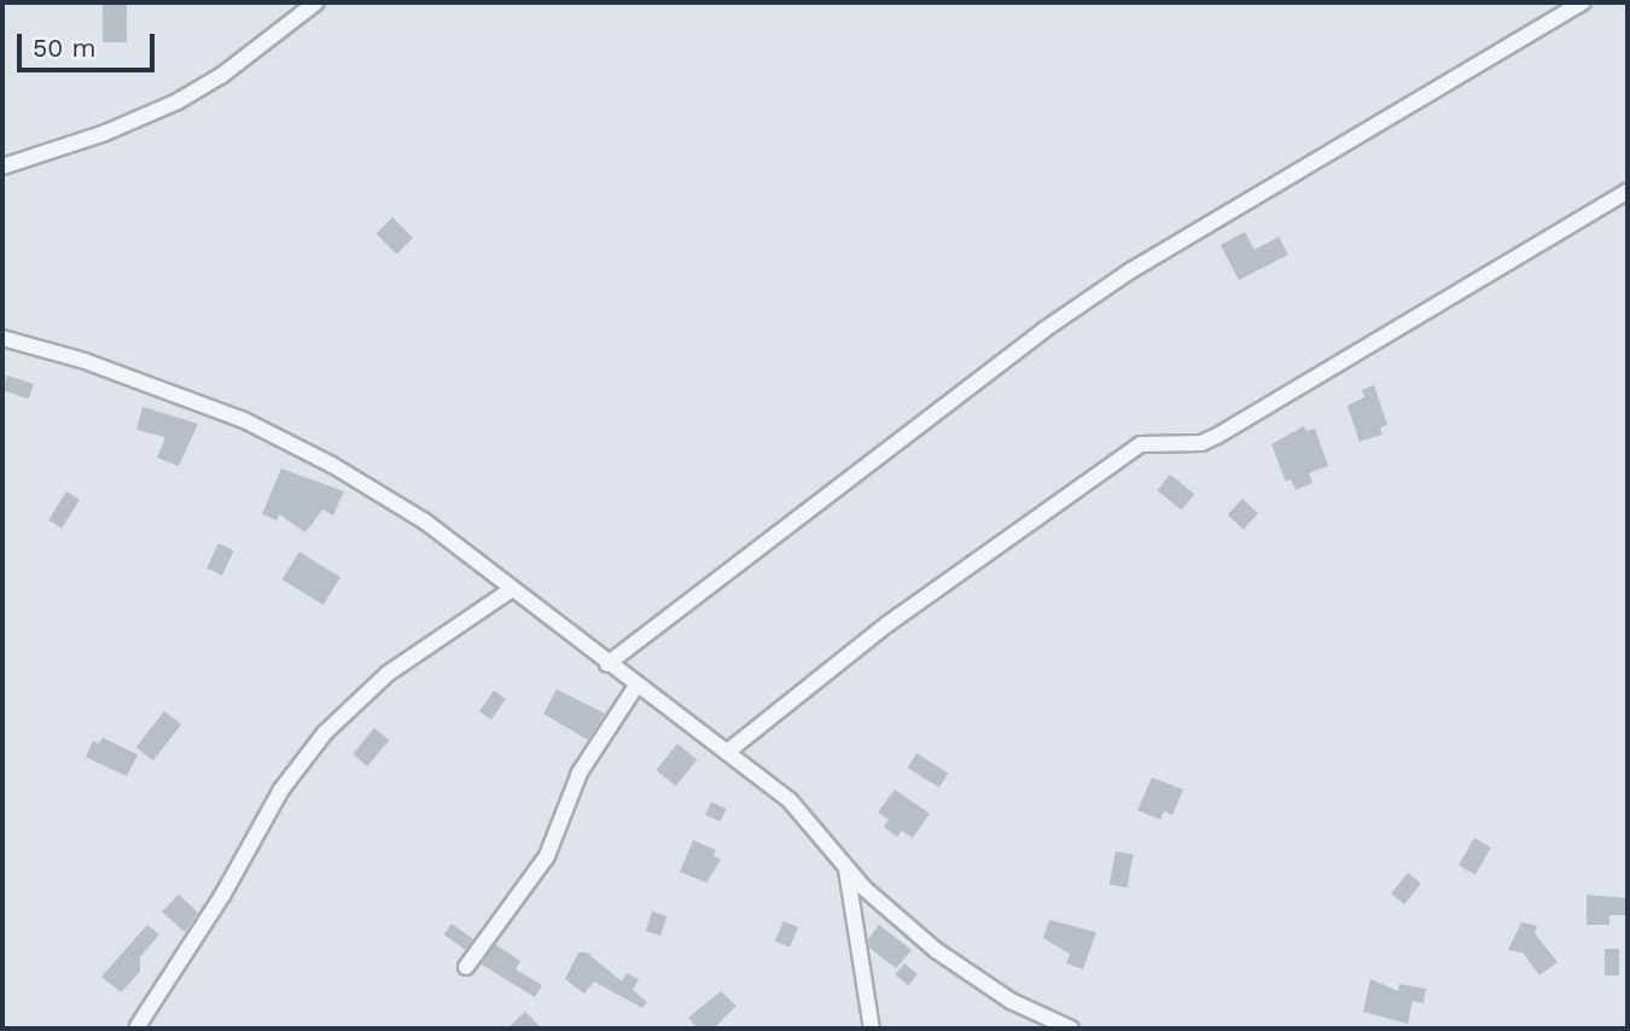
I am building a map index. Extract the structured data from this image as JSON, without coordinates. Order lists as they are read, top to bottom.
{
  "scale_bar": "50 m"
}
